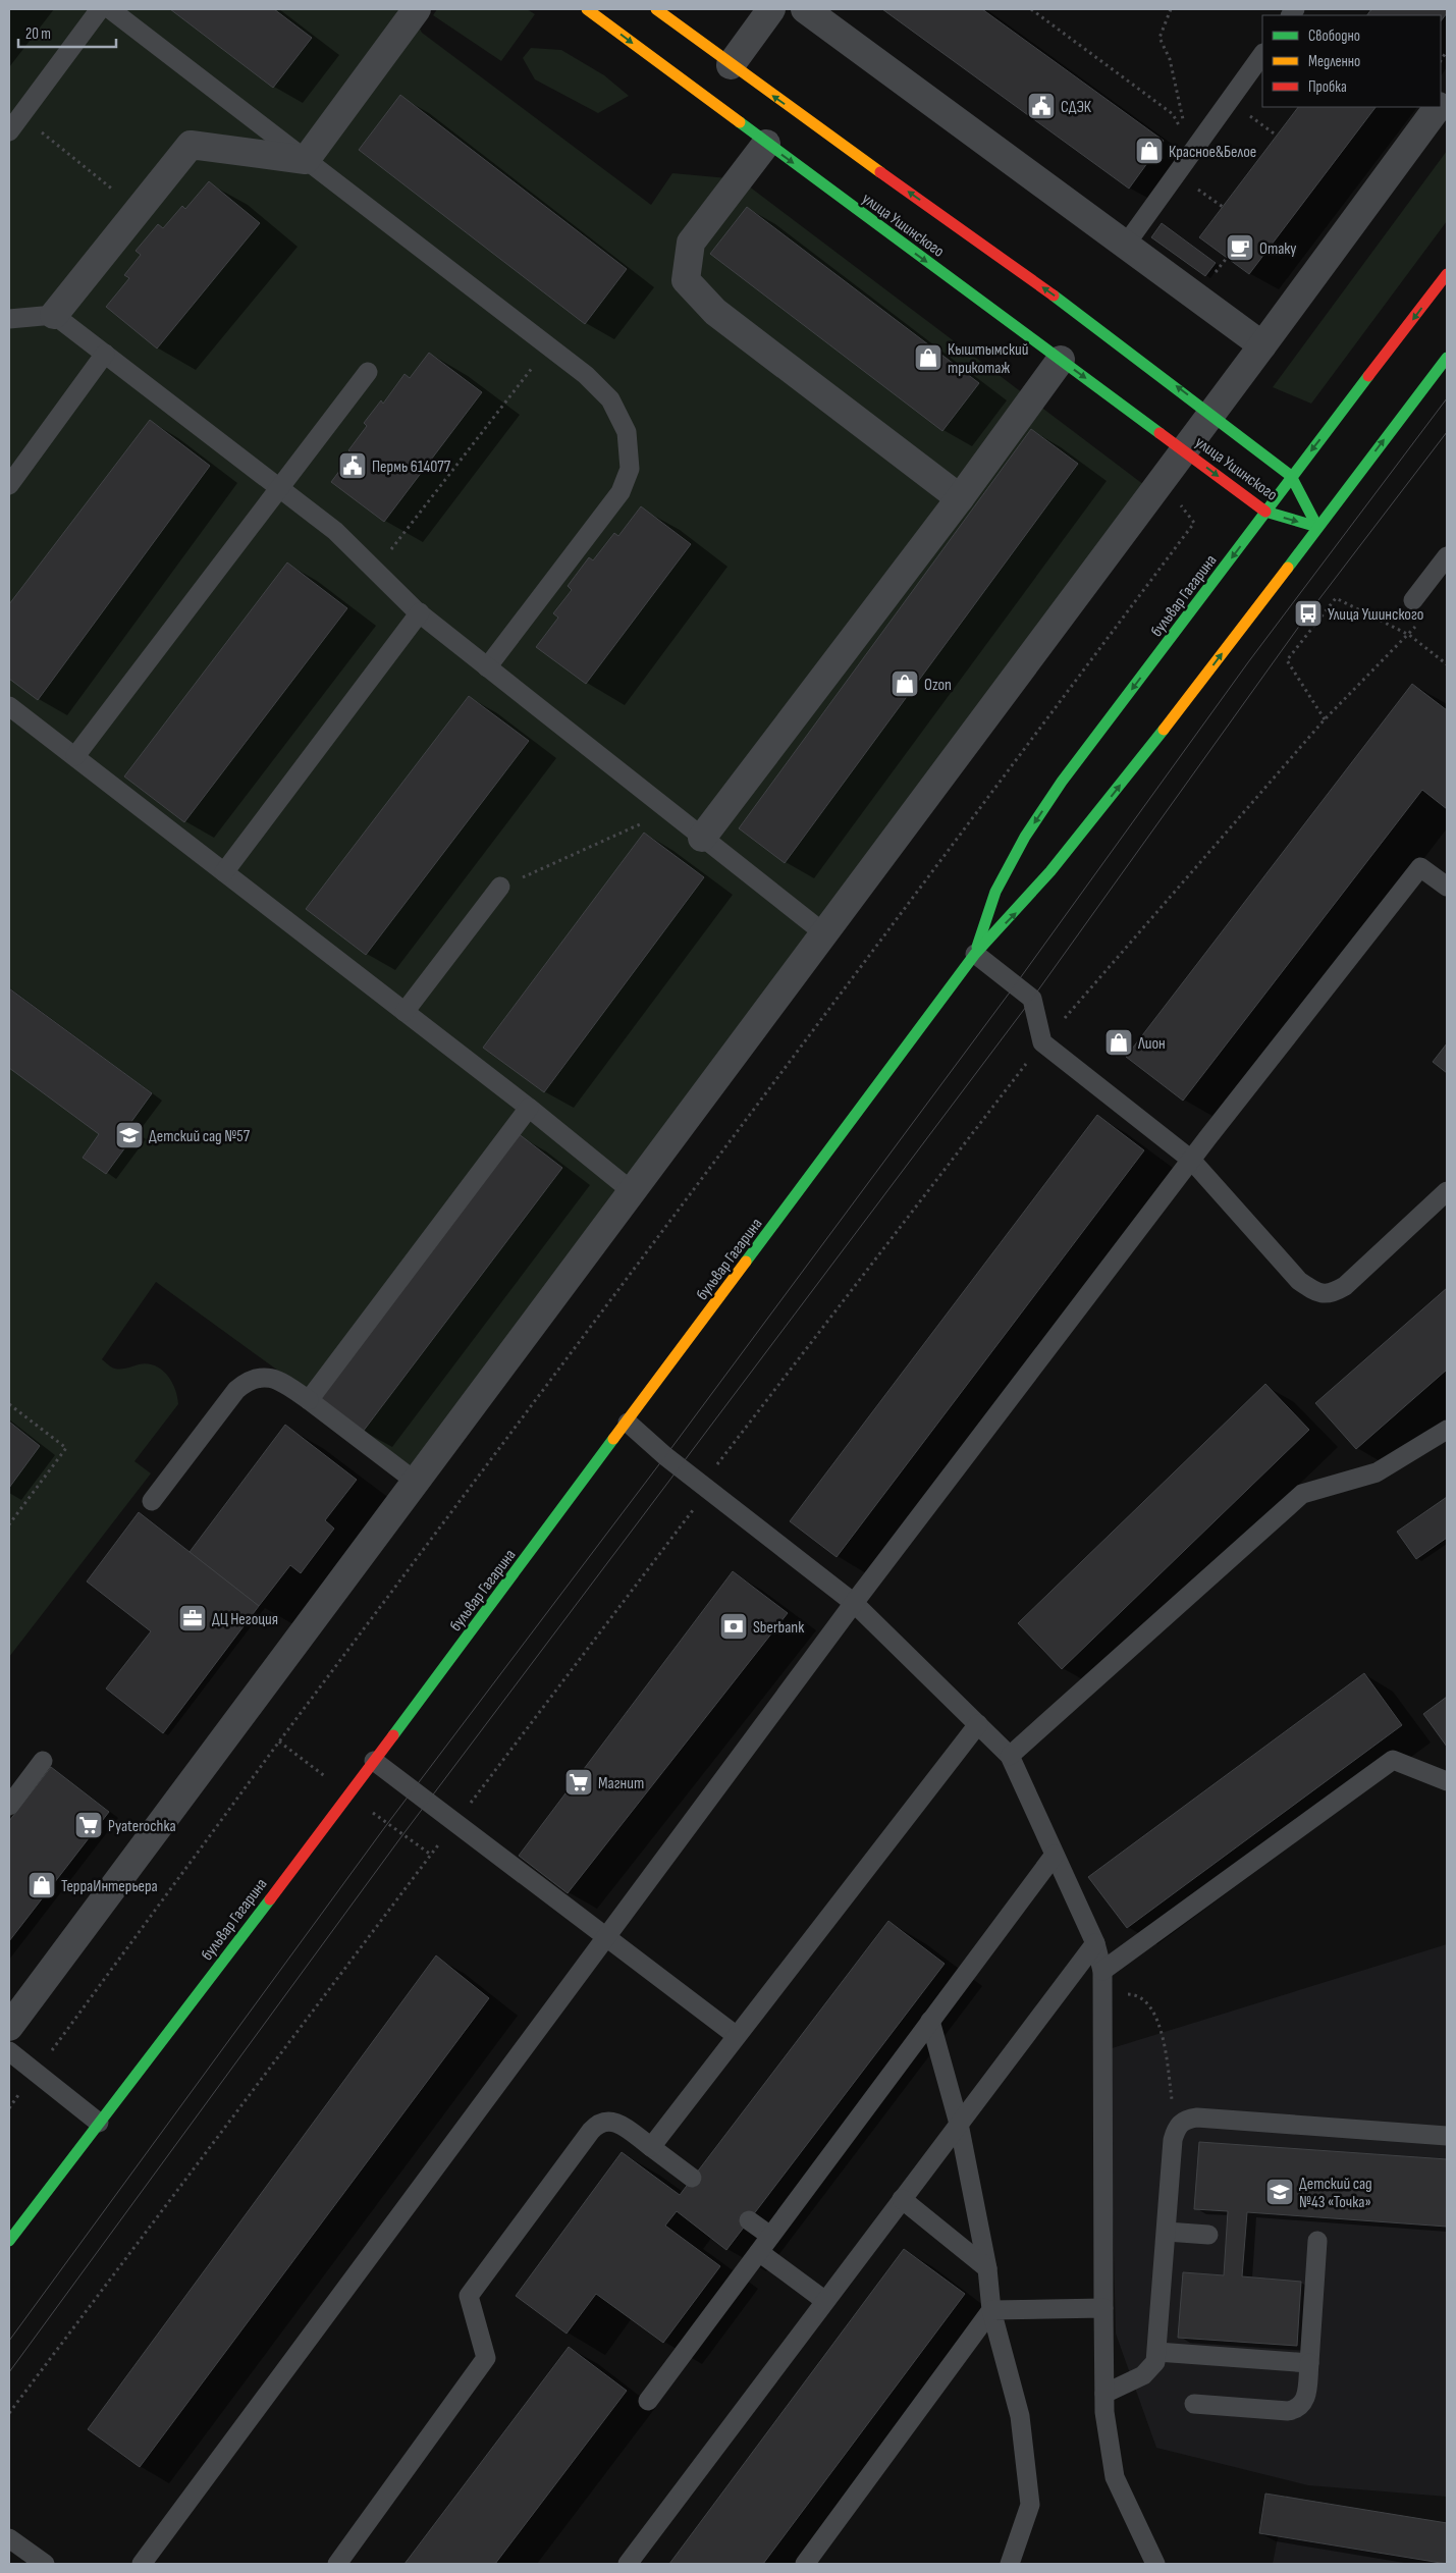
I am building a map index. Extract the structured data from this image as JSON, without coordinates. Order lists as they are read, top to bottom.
{
  "streets": {
    "main road": ["улица Ушинского", "бульвар Гагарина"]
  },
  "crossings": [
    ["улица Ушинского", "бульвар Гагарина"]
  ],
  "places": {
    "public building": ["СДЭК", "Пермь 614077"],
    "shop": [
      "Красное&Белое",
      "Кыштымский трикотаж",
      "Ozon",
      "Лион",
      "ТерраИнтерьера"
    ],
    "cafe": ["Отаку"],
    "bus stop": ["Улица Ушинского"],
    "school or university": ["Детский сад №57", "Детский сад №43 «Точка»"],
    "office": ["ДЦ Негоция"],
    "bank": ["Sberbank"],
    "supermarket": ["Магнит", "Pyaterochka"]
  },
  "legend": ["Свободно", "Медленно", "Пробка"],
  "scale_bar": "20 m"
}
